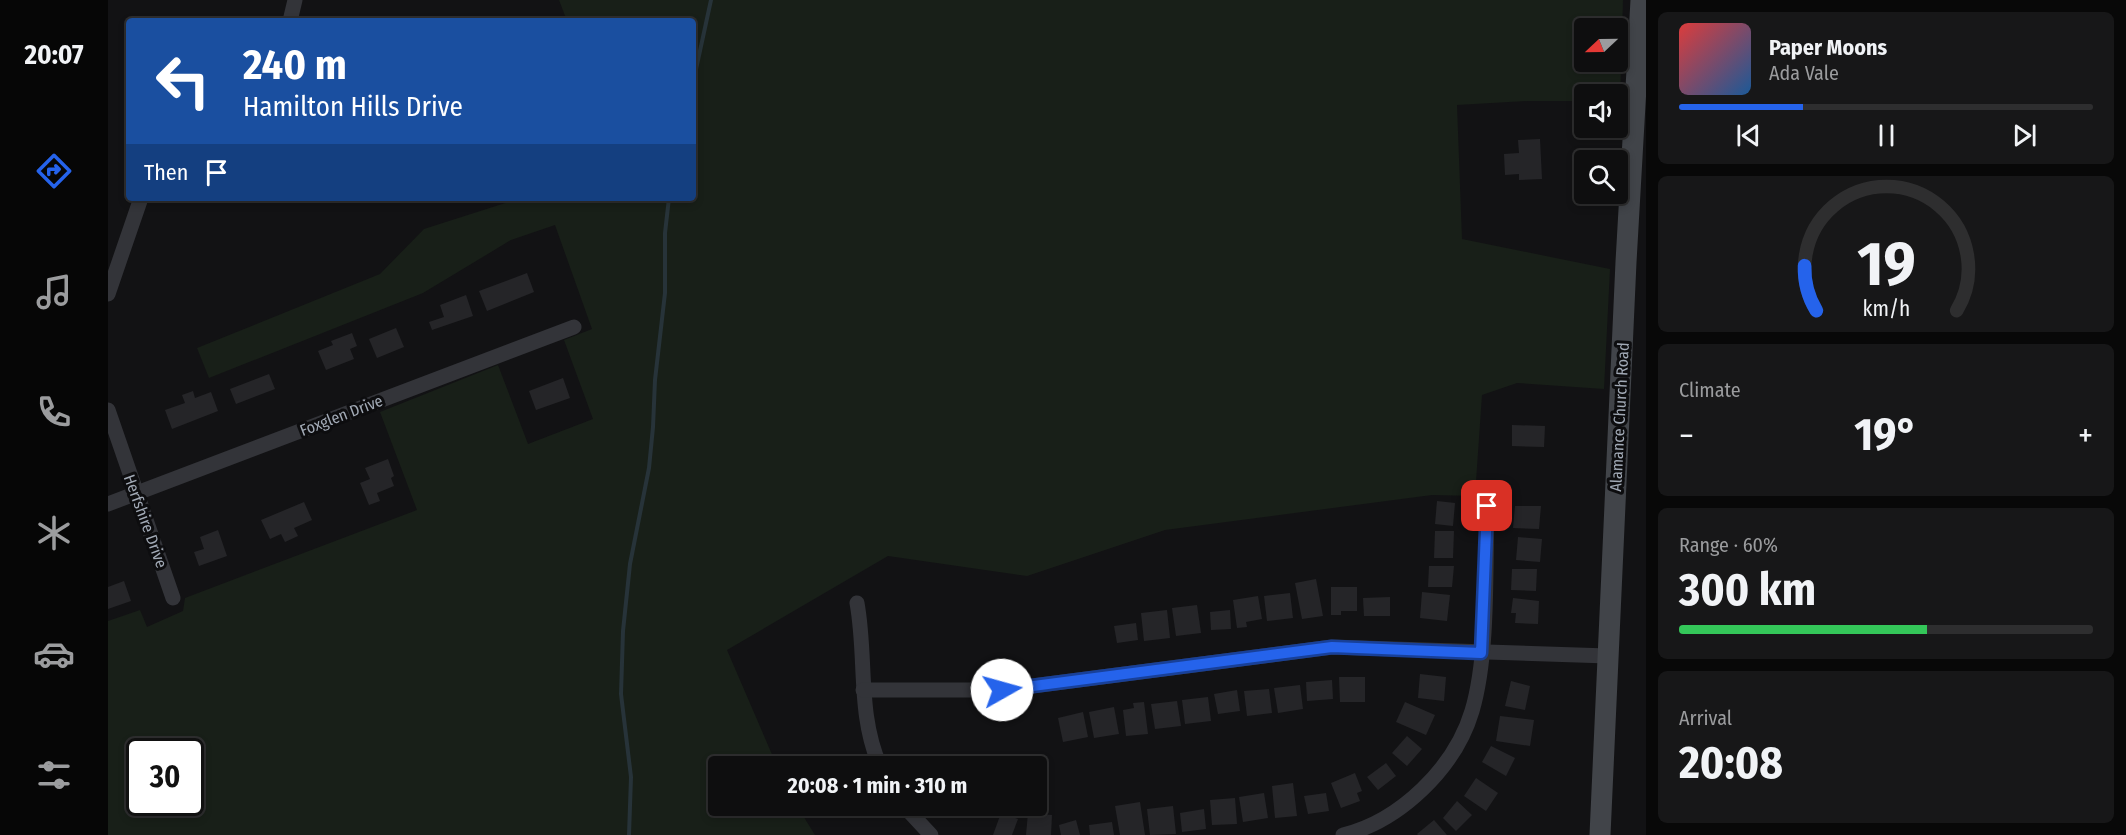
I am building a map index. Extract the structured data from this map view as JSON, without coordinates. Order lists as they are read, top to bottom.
{
  "streets": {
    "main road": ["Alamance Church Road"],
    "street": ["Foxglen Drive", "Herfshire Drive"]
  },
  "crossings": [
    ["Foxglen Drive", "Herfshire Drive"]
  ],
  "north": "left",
  "page": {
    "tabs": "20:07",
    "turn": ["240 m", "Hamilton Hills Drive"],
    "song": ["Paper Moons", "Ada Vale"],
    "then": "Then",
    "tile": [
      "Climate",
      ["Range · 60%", "300 km"],
      ["Arrival", "20:08"]
    ],
    "heat": ["−", "19°", "+"],
    "limit": "30",
    "trip": "20:08 · 1 min · 310 m",
    "gauge": ["19", "km/h"]
  }
}
